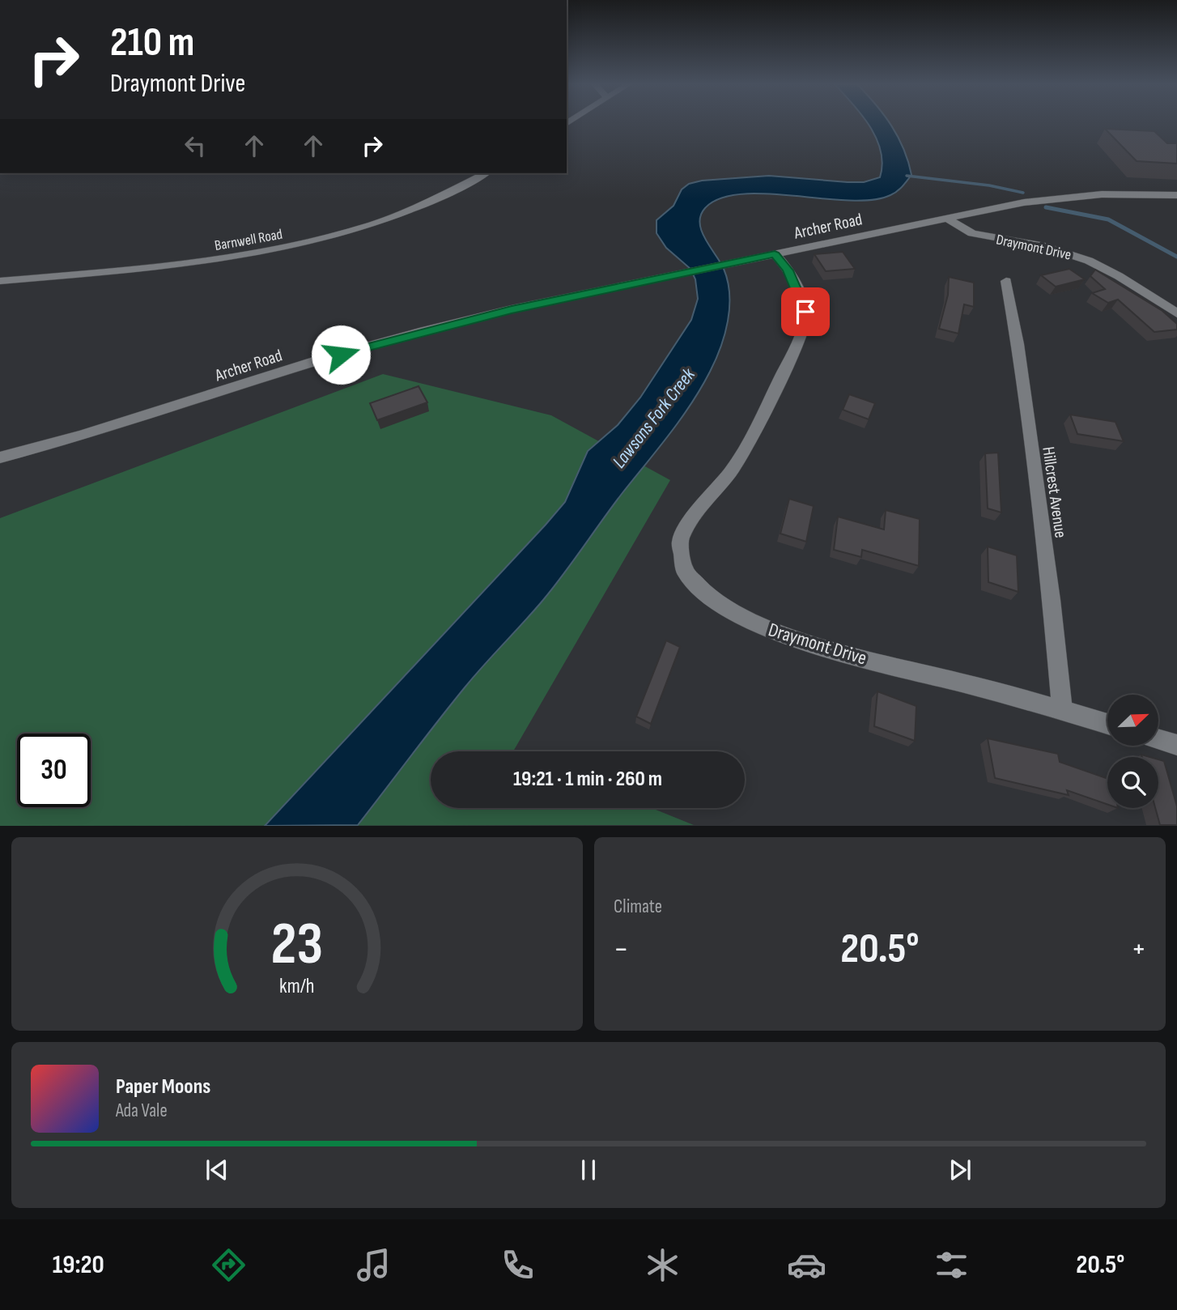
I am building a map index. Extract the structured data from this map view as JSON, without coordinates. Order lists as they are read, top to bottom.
{
  "streets": {
    "street": [
      "Archer Road",
      "Barnwell Road",
      "Draymont Drive",
      "Hillcrest Avenue"
    ]
  },
  "crossings": [
    ["Archer Road", "Draymont Drive"],
    ["Draymont Drive", "Hillcrest Avenue"]
  ],
  "water": ["Lawsons Fork Creek"],
  "north": "top right",
  "page": {
    "turn": ["210 m", "Draymont Drive"],
    "limit": "30",
    "trip": "19:21 · 1 min · 260 m",
    "tile": "Climate",
    "heat": ["−", "20.5°", "+"],
    "song": ["Paper Moons", "Ada Vale"],
    "tabs": ["19:20", "20.5°"],
    "gauge": ["23", "km/h"]
  }
}
